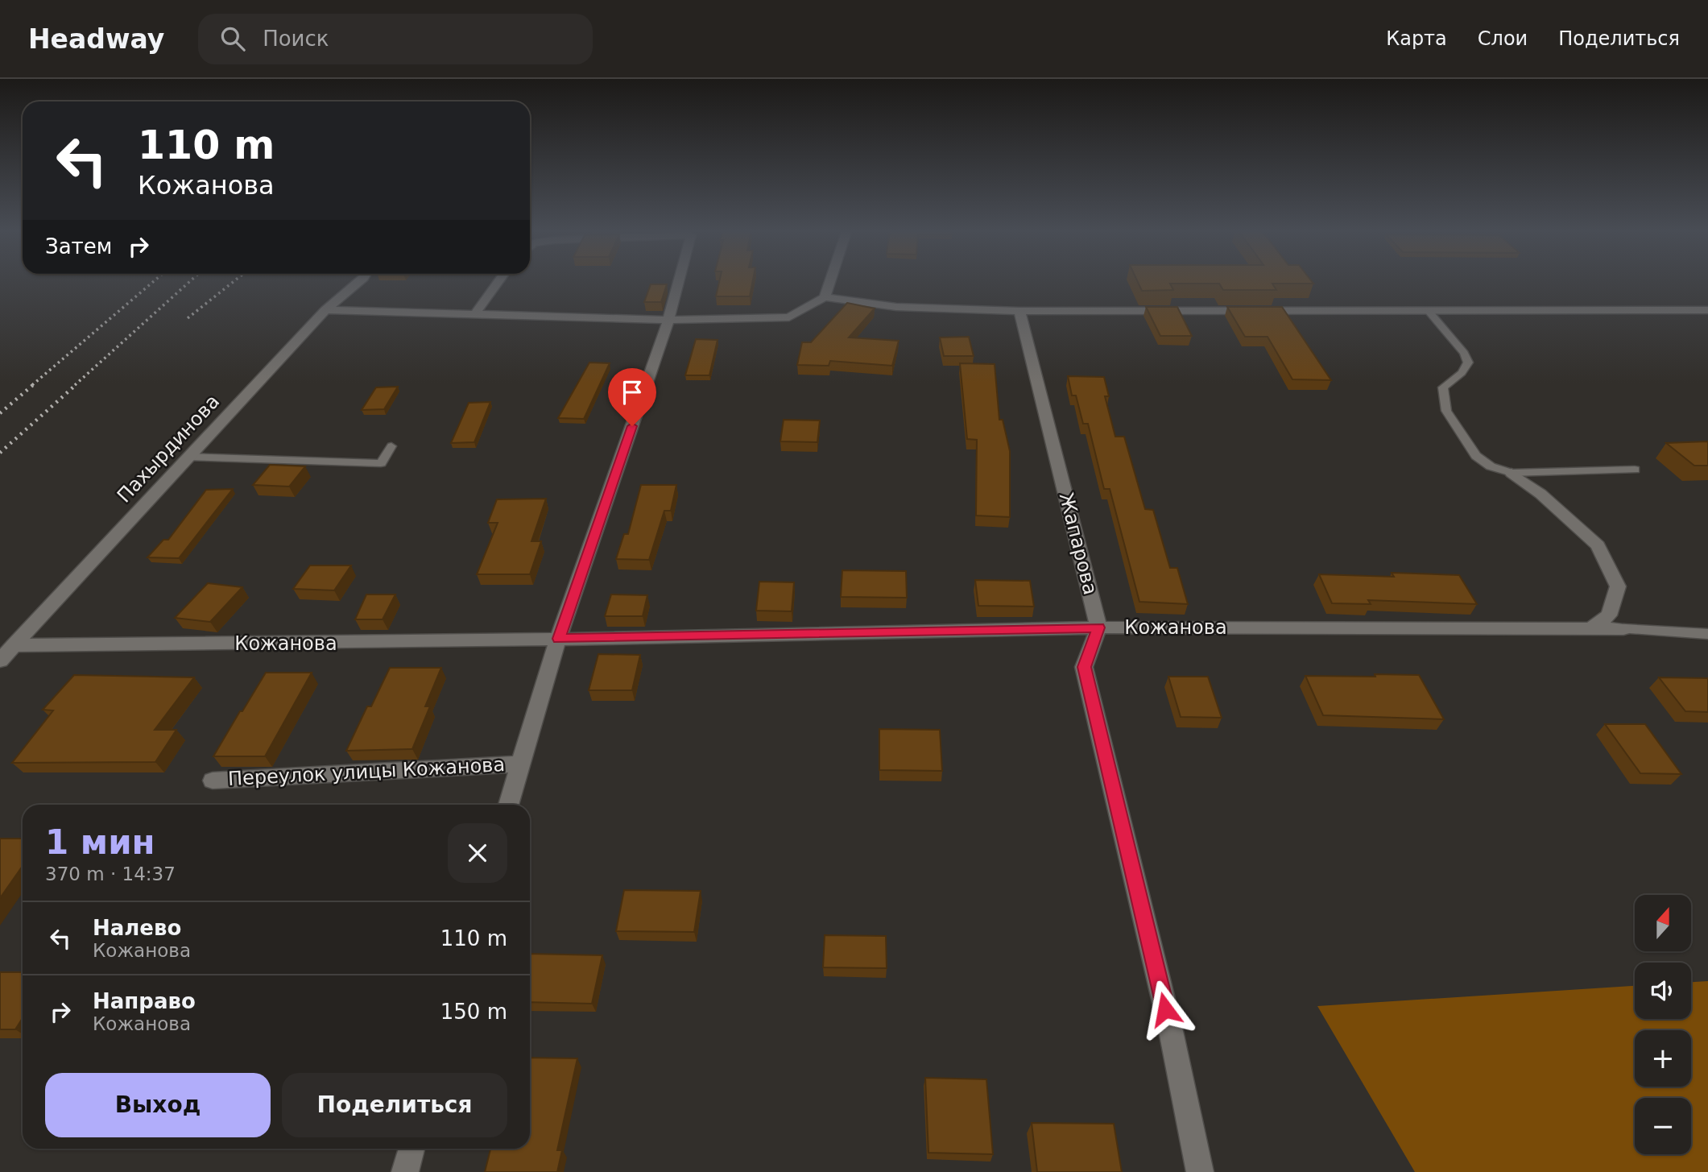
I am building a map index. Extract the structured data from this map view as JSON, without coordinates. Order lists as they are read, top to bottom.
{
  "streets": {
    "street": [
      "Пахырдинова",
      "Жапарова",
      "Кожанова",
      "Переулок улицы Кожанова"
    ]
  },
  "crossings": [
    ["Пахырдинова", "Кожанова"],
    ["Жапарова", "Кожанова"]
  ],
  "north": "top",
  "page": {
    "header": "Headway",
    "search": "Поиск",
    "nav": ["Карта", "Слои", "Поделиться"],
    "turn": ["110 m", "Кожанова"],
    "then": "Затем",
    "heading": ["1 мин", "370 m · 14:37"],
    "map_buttons": ["+", "−"],
    "list": [
      {
        "name": "Налево",
        "note": "Кожанова",
        "value": "110 m"
      },
      {
        "name": "Направо",
        "note": "Кожанова",
        "value": "150 m"
      }
    ],
    "buttons": ["Выход", "Поделиться"]
  }
}
